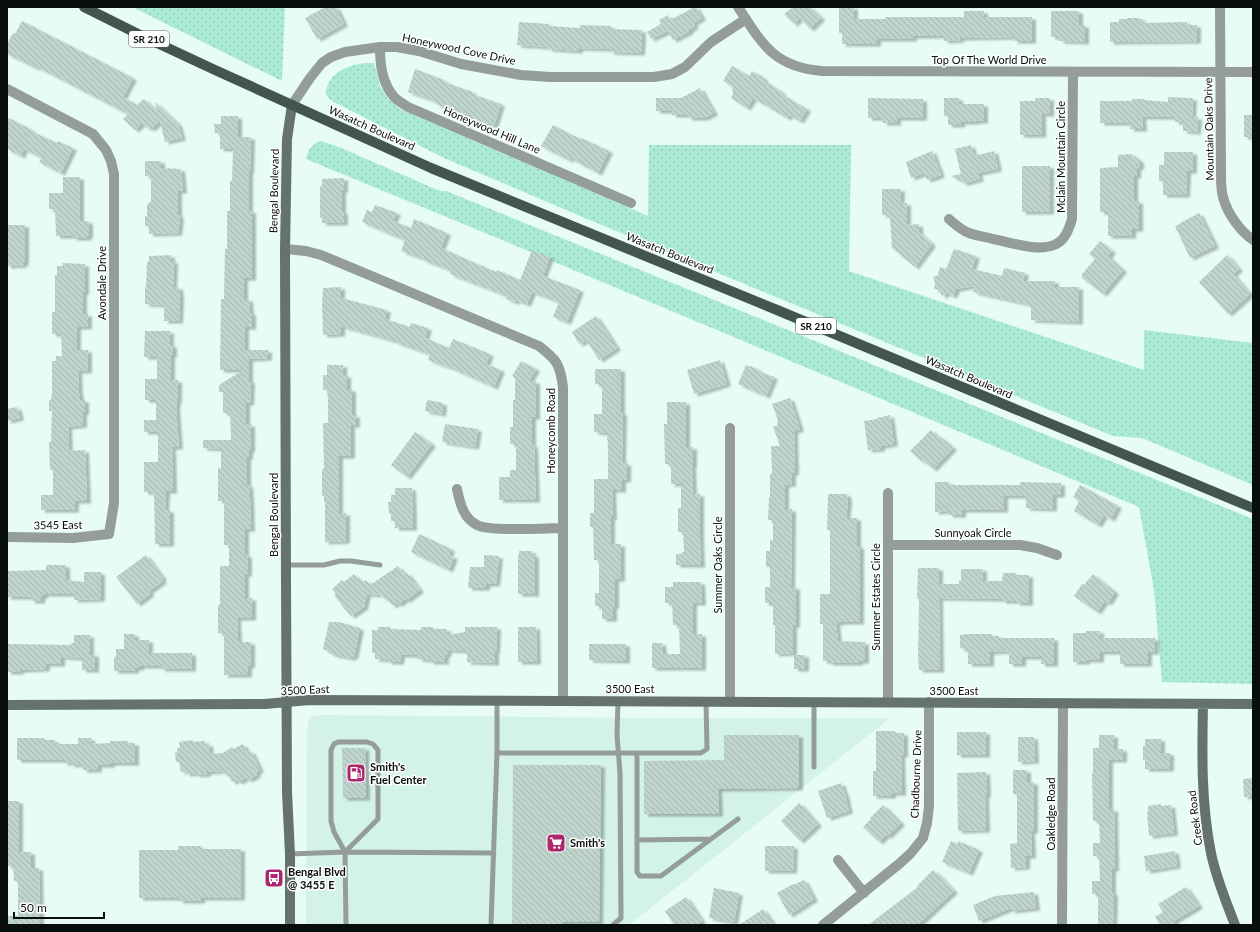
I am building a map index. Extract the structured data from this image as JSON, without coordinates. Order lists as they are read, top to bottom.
{
  "streets": {
    "main road": [
      "SR 210",
      "Wasatch Boulevard",
      "Bengal Boulevard",
      "3500 East",
      "Creek Road"
    ],
    "street": [
      "Honeywood Cove Drive",
      "Top Of The World Drive",
      "Mountain Oaks Drive",
      "Honeywood Hill Lane",
      "Mclain Mountain Circle",
      "Avondale Drive",
      "Honeycomb Road",
      "3545 East",
      "Sunnyoak Circle",
      "Summer Oaks Circle",
      "Summer Estates Circle",
      "Chadbourne Drive",
      "Oakledge Road"
    ]
  },
  "crossings": [
    ["Honeywood Cove Drive", "Top Of The World Drive"],
    ["Honeywood Cove Drive", "Wasatch Boulevard"],
    ["Honeywood Cove Drive", "Honeywood Hill Lane"],
    ["Honeywood Cove Drive", "Bengal Boulevard"],
    ["Top Of The World Drive", "Mountain Oaks Drive"],
    ["Top Of The World Drive", "Mclain Mountain Circle"],
    ["Wasatch Boulevard", "Bengal Boulevard"],
    ["Bengal Boulevard", "Honeycomb Road"],
    ["Bengal Boulevard", "3500 East"],
    ["Avondale Drive", "3545 East"],
    ["Honeycomb Road", "3500 East"],
    ["Sunnyoak Circle", "Summer Estates Circle"],
    ["Summer Oaks Circle", "3500 East"],
    ["Summer Estates Circle", "3500 East"],
    ["3500 East", "Chadbourne Drive"],
    ["3500 East", "Oakledge Road"],
    ["3500 East", "Creek Road"]
  ],
  "places": {
    "fuel station": ["Smith's Fuel Center"],
    "supermarket": ["Smith's"],
    "bus stop": ["Bengal Blvd @ 3455 E"]
  },
  "scale_bar": "50 m"
}
